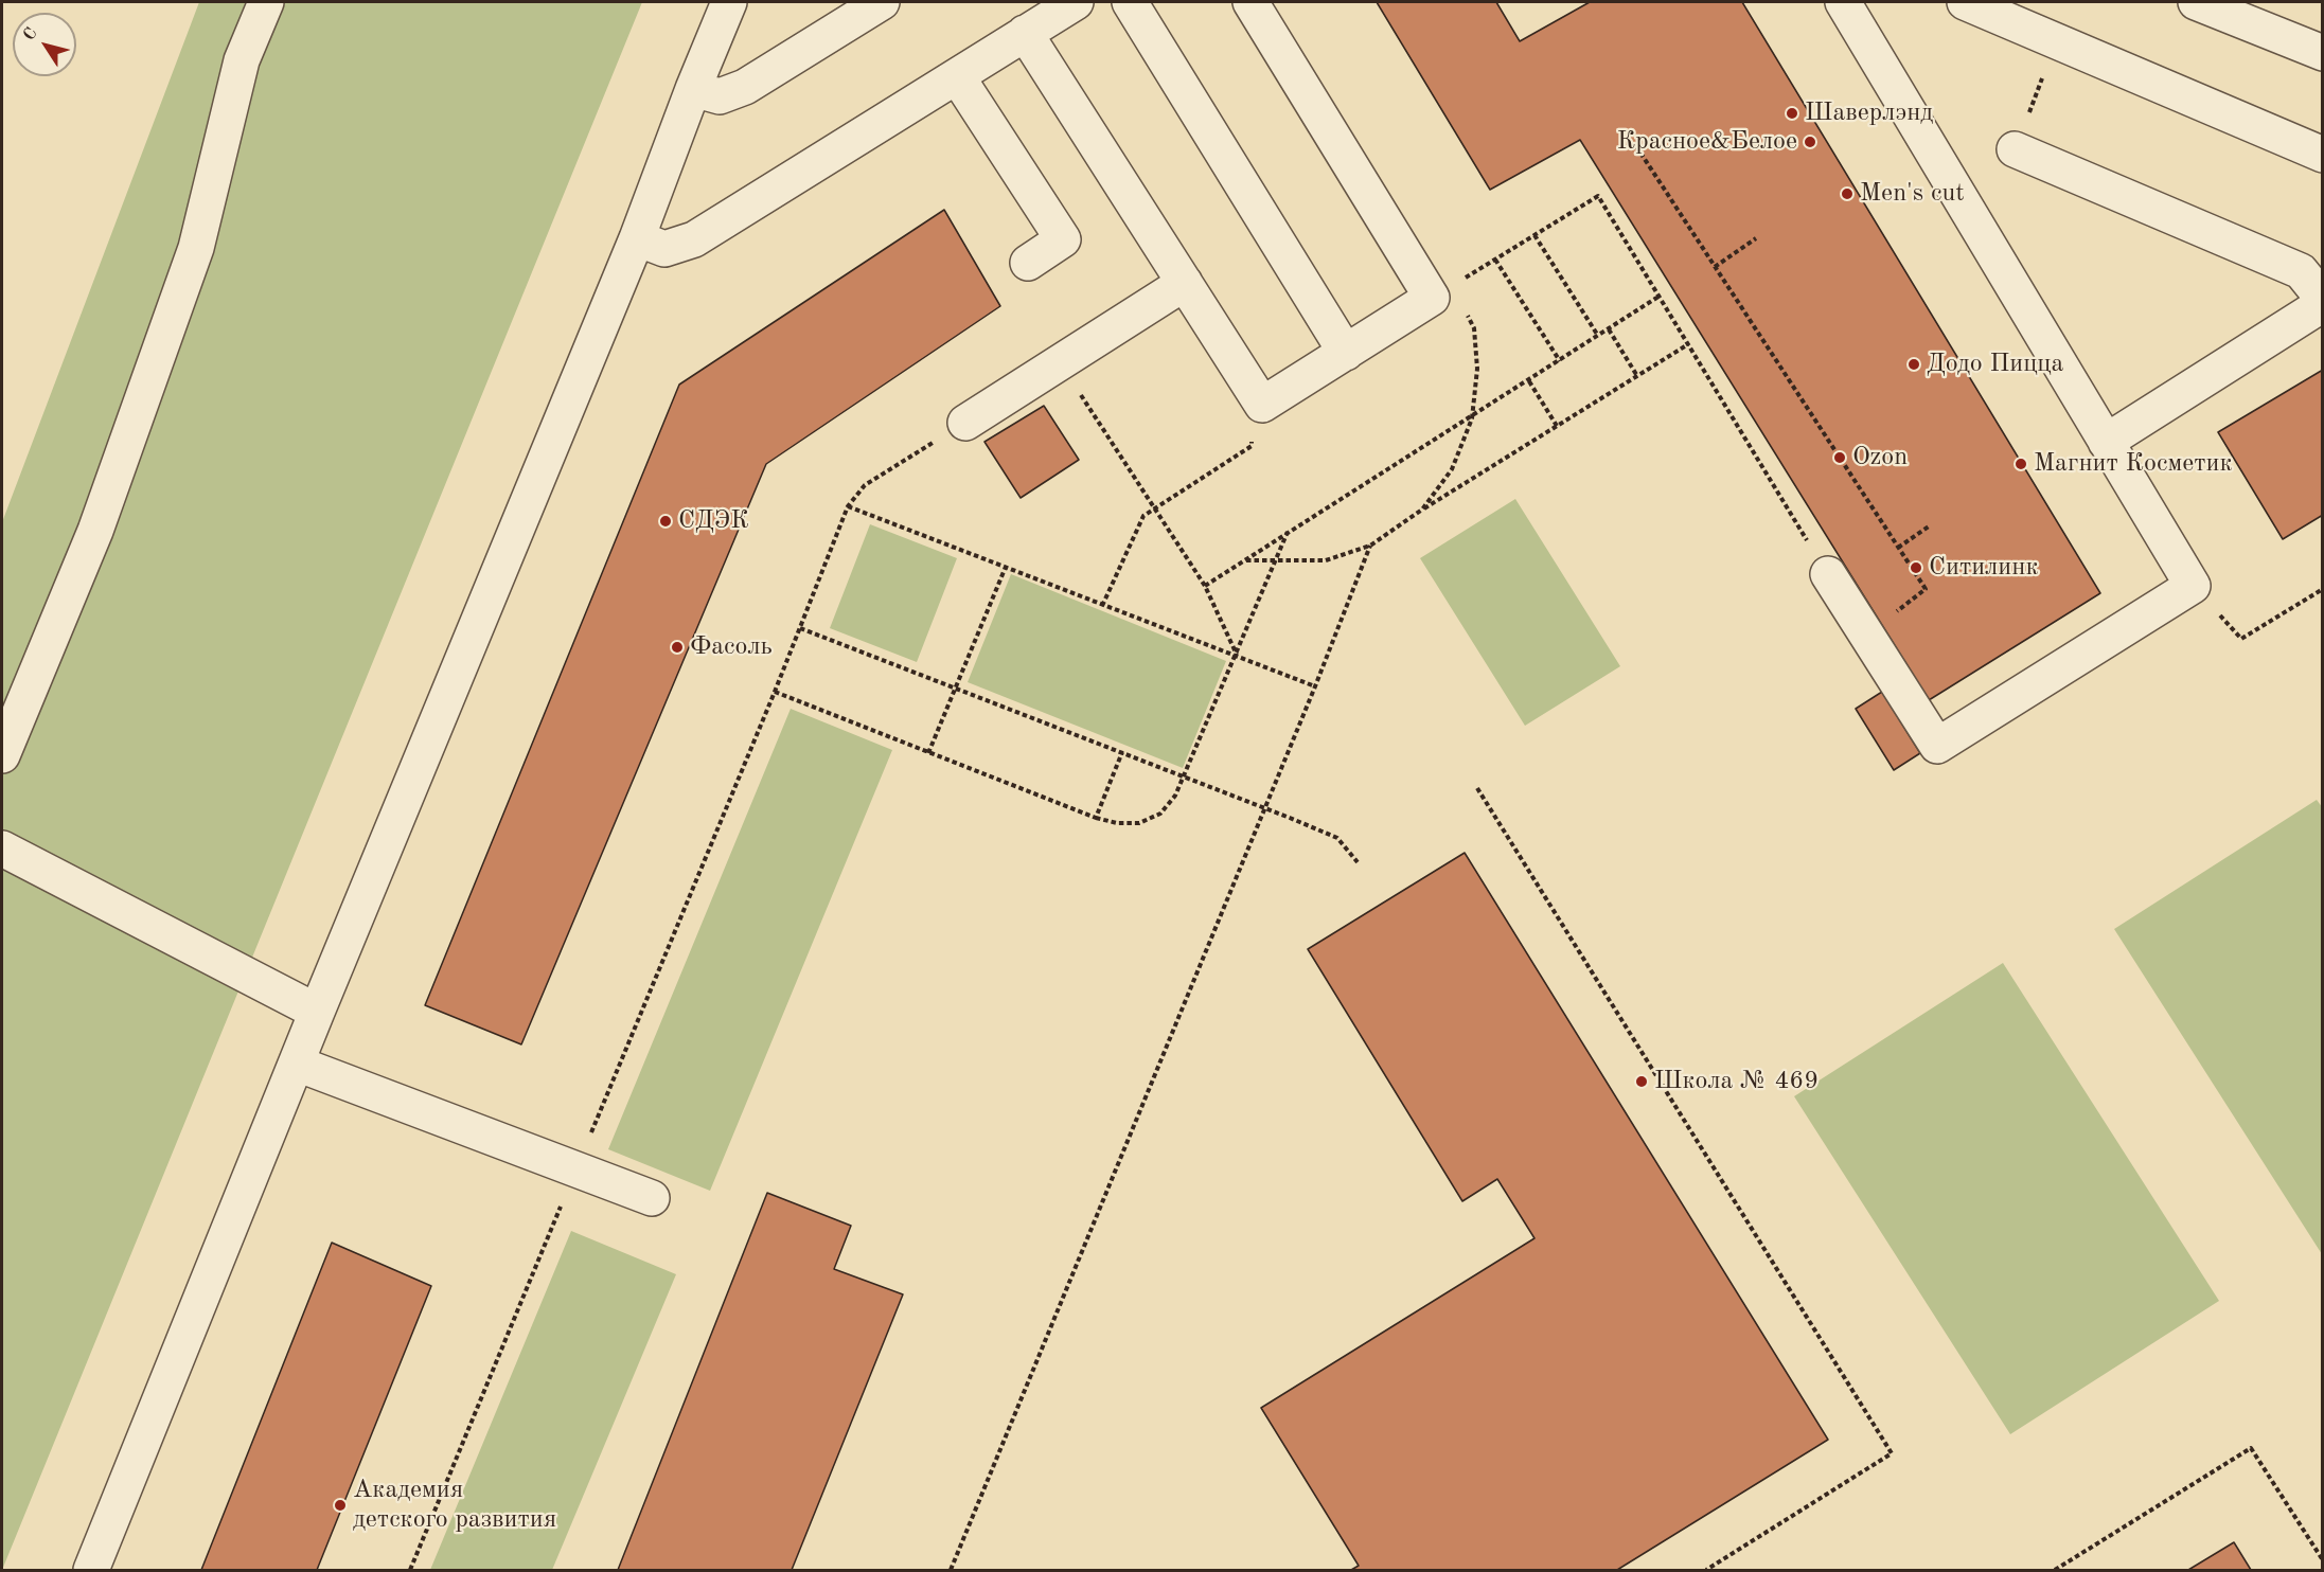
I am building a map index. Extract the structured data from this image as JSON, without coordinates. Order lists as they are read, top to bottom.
{
  "places": [
    "Шаверлэнд",
    "Красное&Белое",
    "Men's cut",
    "Додо Пицца",
    "Ozon",
    "Магнит Косметик",
    "СДЭК",
    "Ситилинк",
    "Фасоль",
    "Школа № 469",
    "Академия детского развития"
  ],
  "north": "top left"
}
